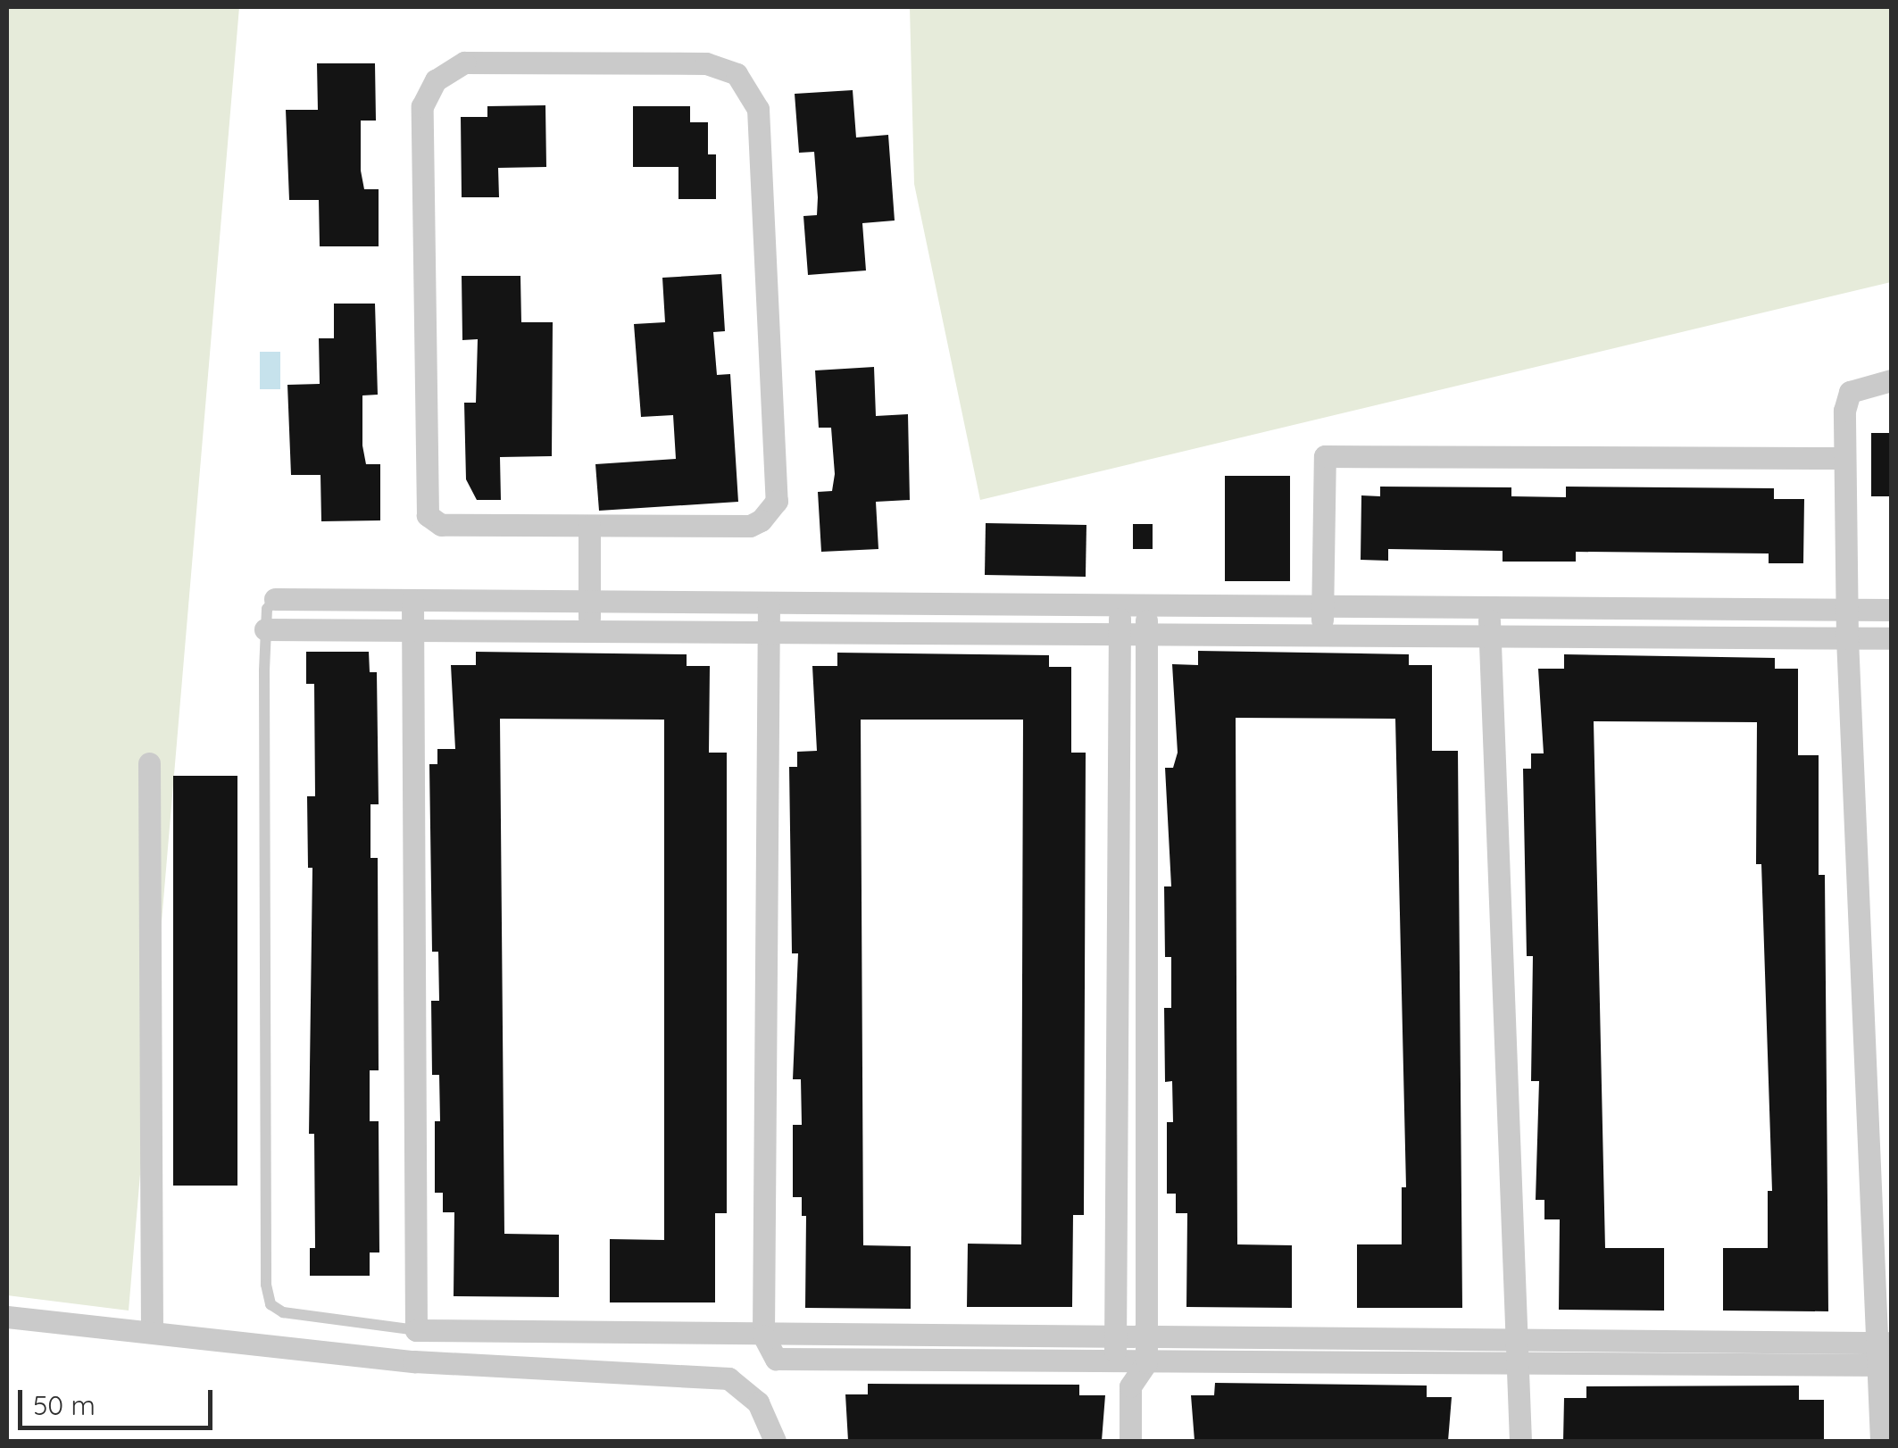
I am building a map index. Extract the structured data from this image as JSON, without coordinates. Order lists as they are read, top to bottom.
{
  "scale_bar": "50 m"
}
